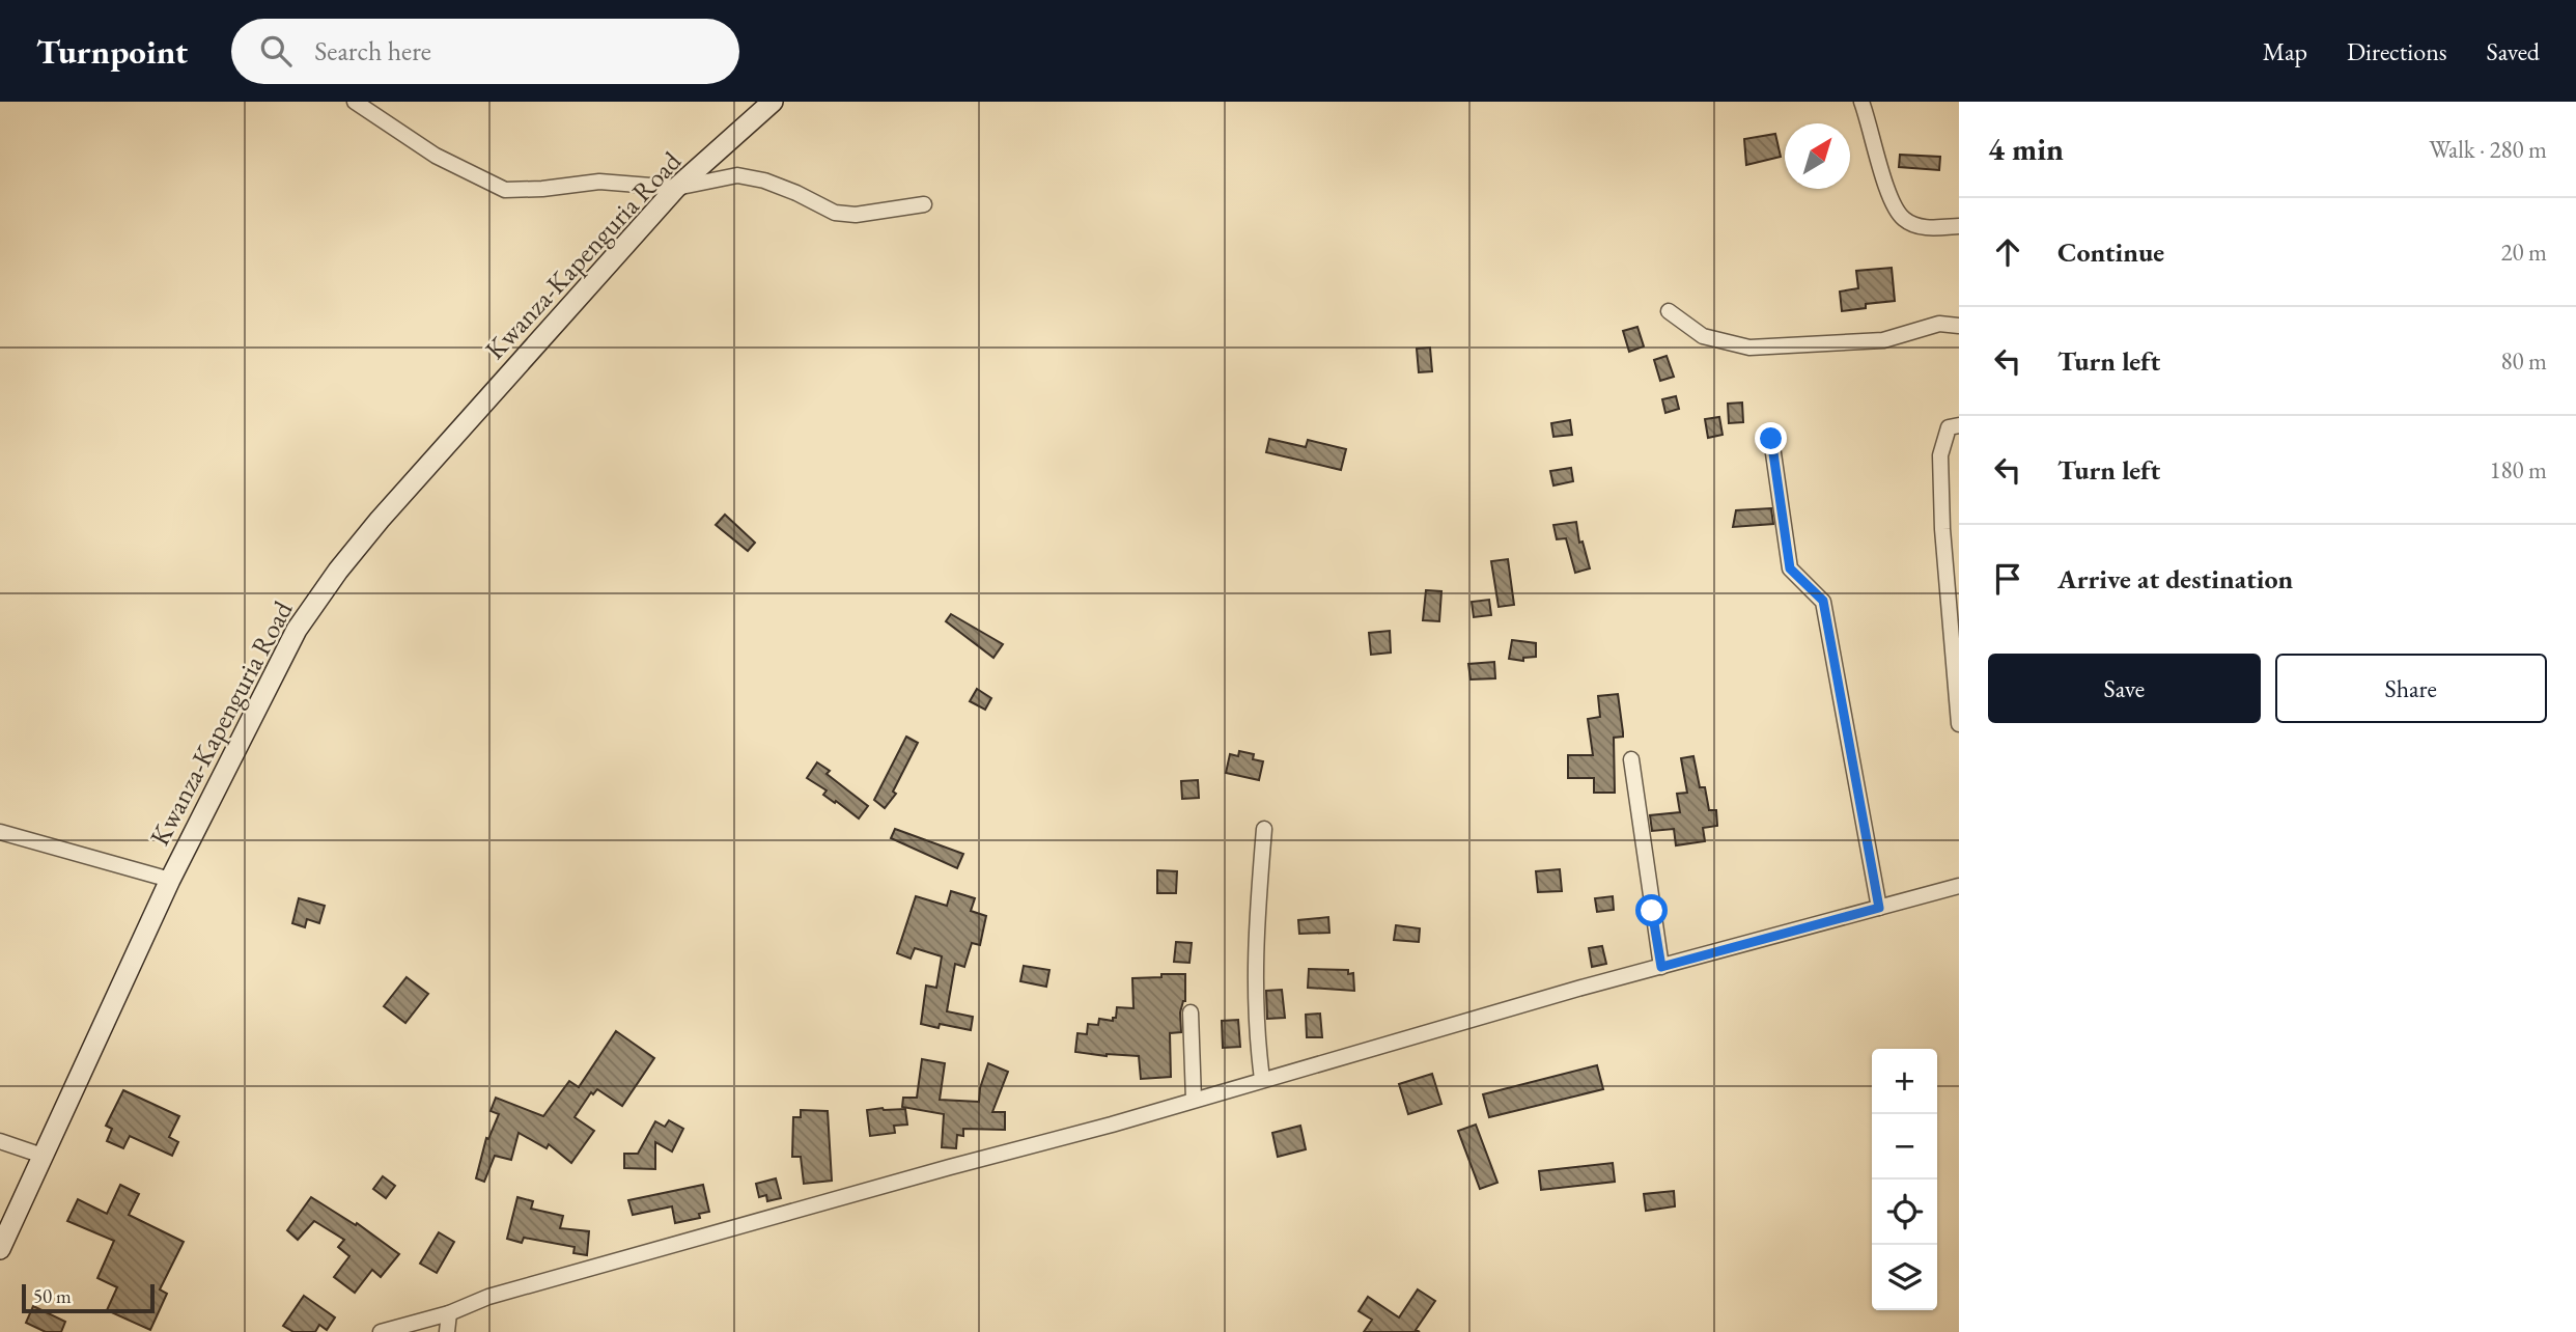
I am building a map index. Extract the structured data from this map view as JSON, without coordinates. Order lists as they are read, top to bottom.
{
  "streets": {
    "street": ["Kwanza-Kapenguria Road"]
  },
  "scale_bar": "50 m",
  "north": "top right",
  "page": {
    "header": "Turnpoint",
    "search": "Search here",
    "nav": ["Map", "Directions", "Saved"],
    "heading": ["4 min", "Walk · 280 m"],
    "list": [
      ["Continue", "20 m"],
      ["Turn left", "80 m"],
      ["Turn left", "180 m"],
      "Arrive at destination"
    ],
    "buttons": ["Save", "Share"],
    "map_buttons": ["+", "−"],
    "scale": "50 m"
  }
}
